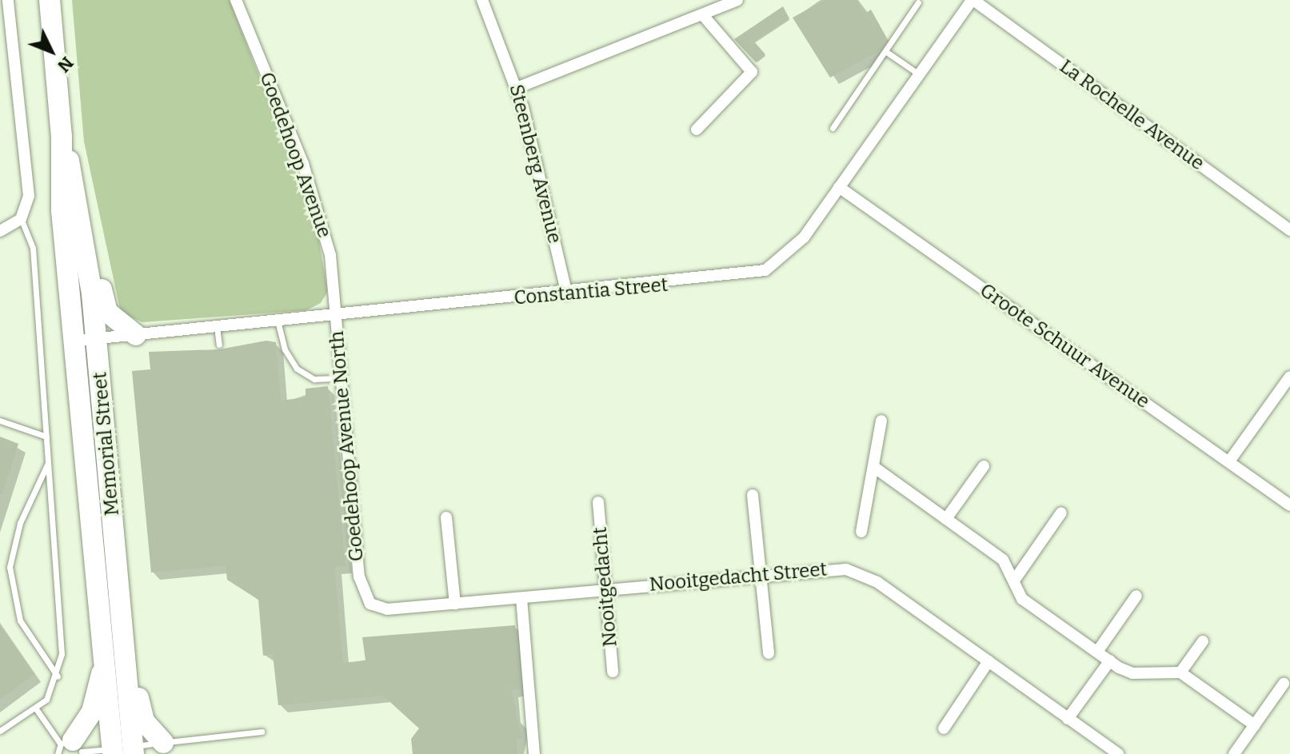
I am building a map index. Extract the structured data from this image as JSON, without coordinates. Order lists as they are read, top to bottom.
{
  "streets": {
    "highway": ["Memorial Street"],
    "street": [
      "La Rochelle Avenue",
      "Goedehoop Avenue",
      "Steenberg Avenue",
      "Constantia Street",
      "Groote Schuur Avenue",
      "Goedehoop Avenue North",
      "Nooitgedacht Street",
      "Nooitgedacht"
    ]
  },
  "crossings": [
    ["La Rochelle Avenue", "Constantia Street"],
    ["Goedehoop Avenue", "Constantia Street"],
    ["Goedehoop Avenue", "Goedehoop Avenue North"],
    ["Steenberg Avenue", "Constantia Street"],
    ["Constantia Street", "Groote Schuur Avenue"],
    ["Constantia Street", "Memorial Street"],
    ["Constantia Street", "Goedehoop Avenue North"],
    ["Goedehoop Avenue North", "Nooitgedacht Street"],
    ["Nooitgedacht Street", "Nooitgedacht"]
  ],
  "north": "bottom right"
}
